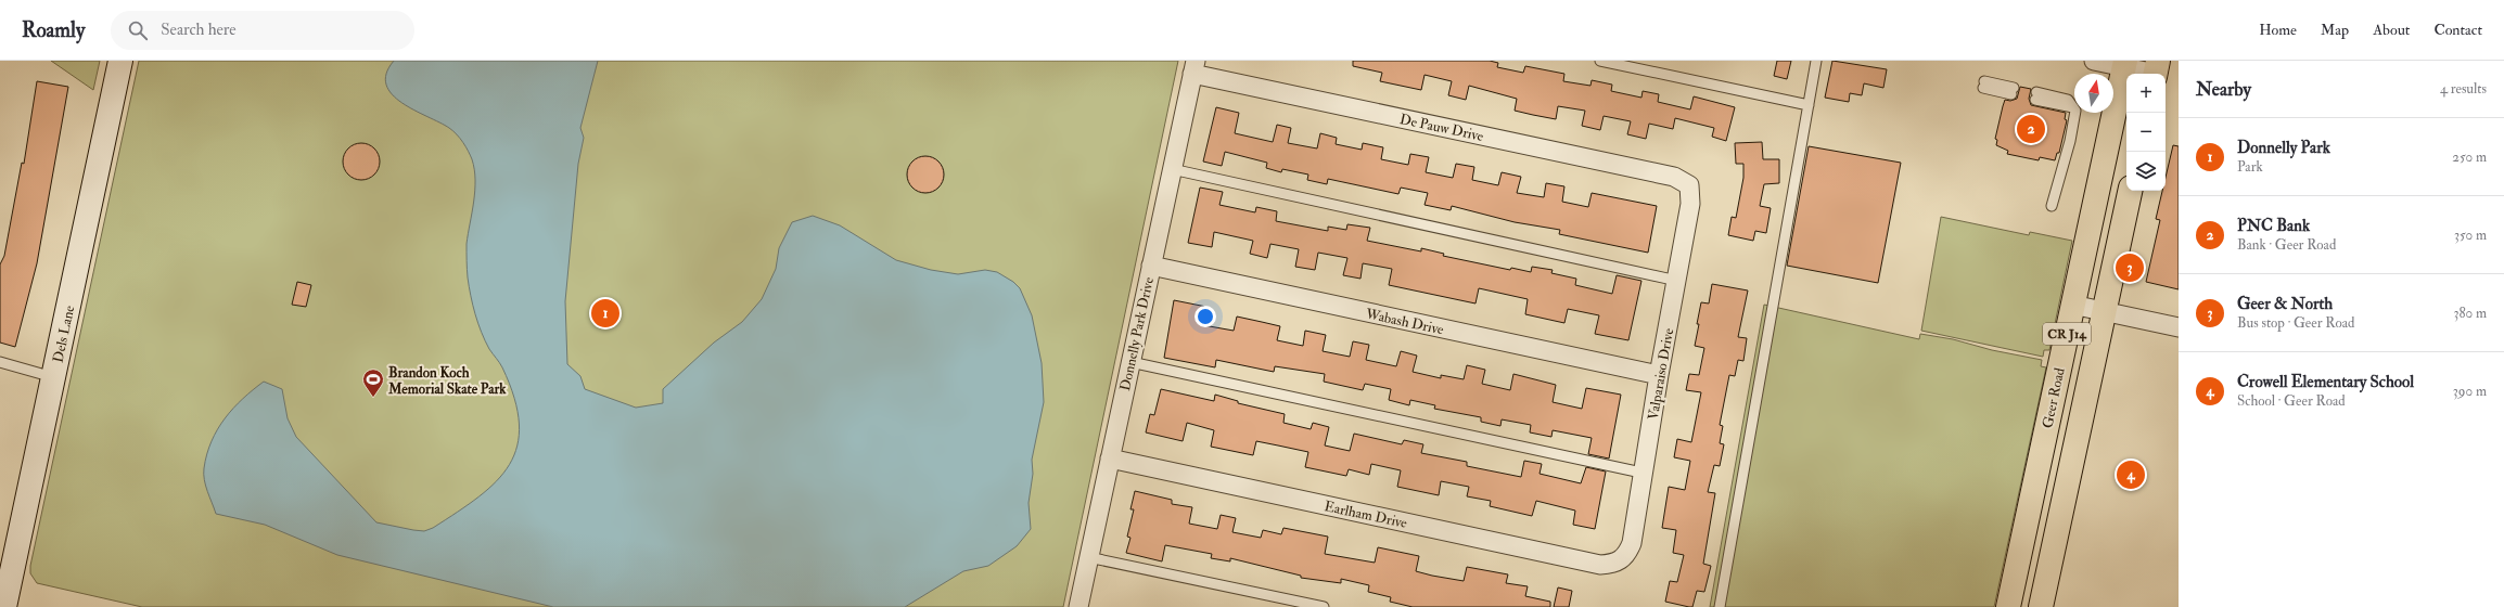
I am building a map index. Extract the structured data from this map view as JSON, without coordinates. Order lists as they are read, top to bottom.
{
  "streets": {
    "main road": ["CR J14", "Geer Road"],
    "street": [
      "De Pauw Drive",
      "Wabash Drive",
      "Dels Lane",
      "Donnelly Park Drive",
      "Valparaiso Drive",
      "Earlham Drive"
    ]
  },
  "crossings": [
    ["De Pauw Drive", "Donnelly Park Drive"],
    ["De Pauw Drive", "Valparaiso Drive"],
    ["Wabash Drive", "Donnelly Park Drive"],
    ["Wabash Drive", "Valparaiso Drive"],
    ["Donnelly Park Drive", "Earlham Drive"],
    ["Valparaiso Drive", "Earlham Drive"]
  ],
  "places": {
    "sports": ["Brandon Koch Memorial Skate Park"]
  },
  "north": "top",
  "page": {
    "header": "Roamly",
    "search": "Search here",
    "nav": [
      "Home",
      "Map",
      "About",
      "Contact"
    ],
    "heading": ["Nearby", "4 results"],
    "map_buttons": ["+", "−"],
    "pins": [
      "2",
      "3",
      "1",
      "4"
    ],
    "list": [
      {
        "mark": "1",
        "name": "Donnelly Park",
        "note": "Park",
        "value": "250 m"
      },
      {
        "mark": "2",
        "name": "PNC Bank",
        "note": "Bank · Geer Road",
        "value": "350 m"
      },
      {
        "mark": "3",
        "name": "Geer & North",
        "note": "Bus stop · Geer Road",
        "value": "380 m"
      },
      {
        "mark": "4",
        "name": "Crowell Elementary School",
        "note": "School · Geer Road",
        "value": "390 m"
      }
    ]
  }
}
